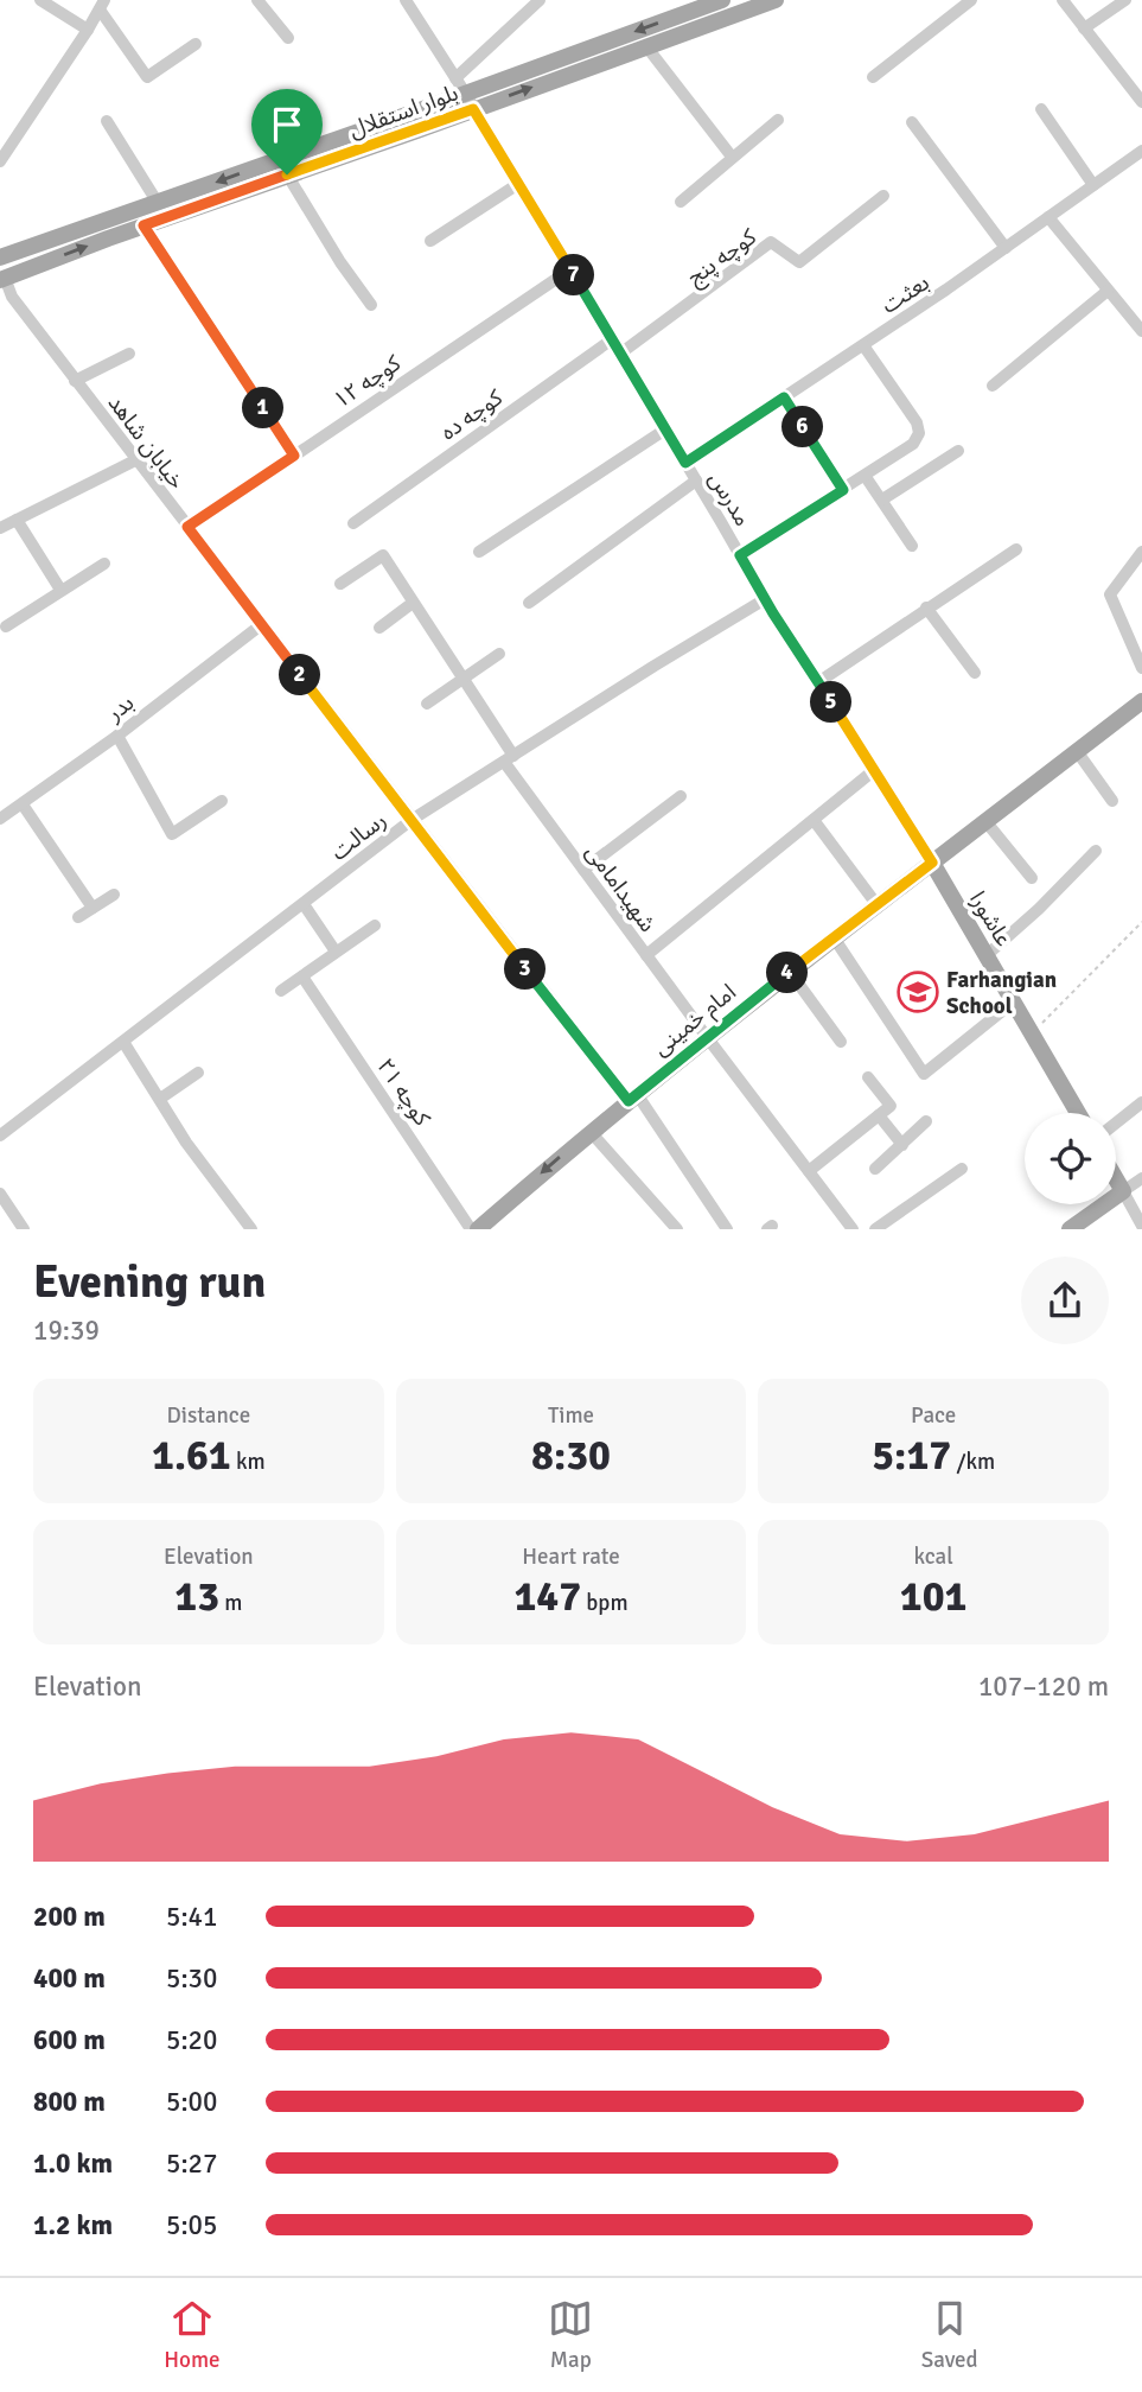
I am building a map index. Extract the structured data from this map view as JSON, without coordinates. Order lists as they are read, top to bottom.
{
  "streets": {
    "main road": ["بلوار استقلال", "عاشورا", "امام خمینی"],
    "street": [
      "کوچه پنج",
      "بعثت",
      "کوچه ۱۲",
      "کوچه ده",
      "خیابان شاهد",
      "مدرس",
      "بدر",
      "رسالت",
      "شهیدامامی",
      "کوچه ۲۱"
    ]
  },
  "crossings": [
    ["بلوار استقلال", "خیابان شاهد"],
    ["بلوار استقلال", "مدرس"],
    ["کوچه پنج", "مدرس"],
    ["بعثت", "مدرس"],
    ["کوچه ۱۲", "خیابان شاهد"],
    ["کوچه ۱۲", "مدرس"],
    ["کوچه ده", "مدرس"],
    ["خیابان شاهد", "بدر"],
    ["خیابان شاهد", "رسالت"],
    ["خیابان شاهد", "امام خمینی"],
    ["مدرس", "رسالت"],
    ["مدرس", "عاشورا"],
    ["مدرس", "امام خمینی"],
    ["رسالت", "شهیدامامی"],
    ["شهیدامامی", "امام خمینی"],
    ["عاشورا", "امام خمینی"],
    ["امام خمینی", "کوچه ۲۱"]
  ],
  "places": {
    "school or university": ["Farhangian School"]
  },
  "page": {
    "pins": [
      "7",
      "1",
      "6",
      "2",
      "5",
      "3",
      "4"
    ],
    "heading": ["Evening run", "19:39"],
    "stats": [
      ["Distance", "1.61 km"],
      ["Time", "8:30"],
      ["Pace", "5:17 /km"],
      ["Elevation", "13 m"],
      ["Heart rate", "147 bpm"],
      ["kcal", "101"]
    ],
    "chart": ["Elevation", "107–120 m"],
    "list": [
      {
        "name": "200 m",
        "note": "5:41"
      },
      {
        "name": "400 m",
        "note": "5:30"
      },
      {
        "name": "600 m",
        "note": "5:20"
      },
      {
        "name": "800 m",
        "note": "5:00"
      },
      {
        "name": "1.0 km",
        "note": "5:27"
      },
      {
        "name": "1.2 km",
        "note": "5:05"
      }
    ],
    "tabs": ["Home", "Map", "Saved"]
  }
}
